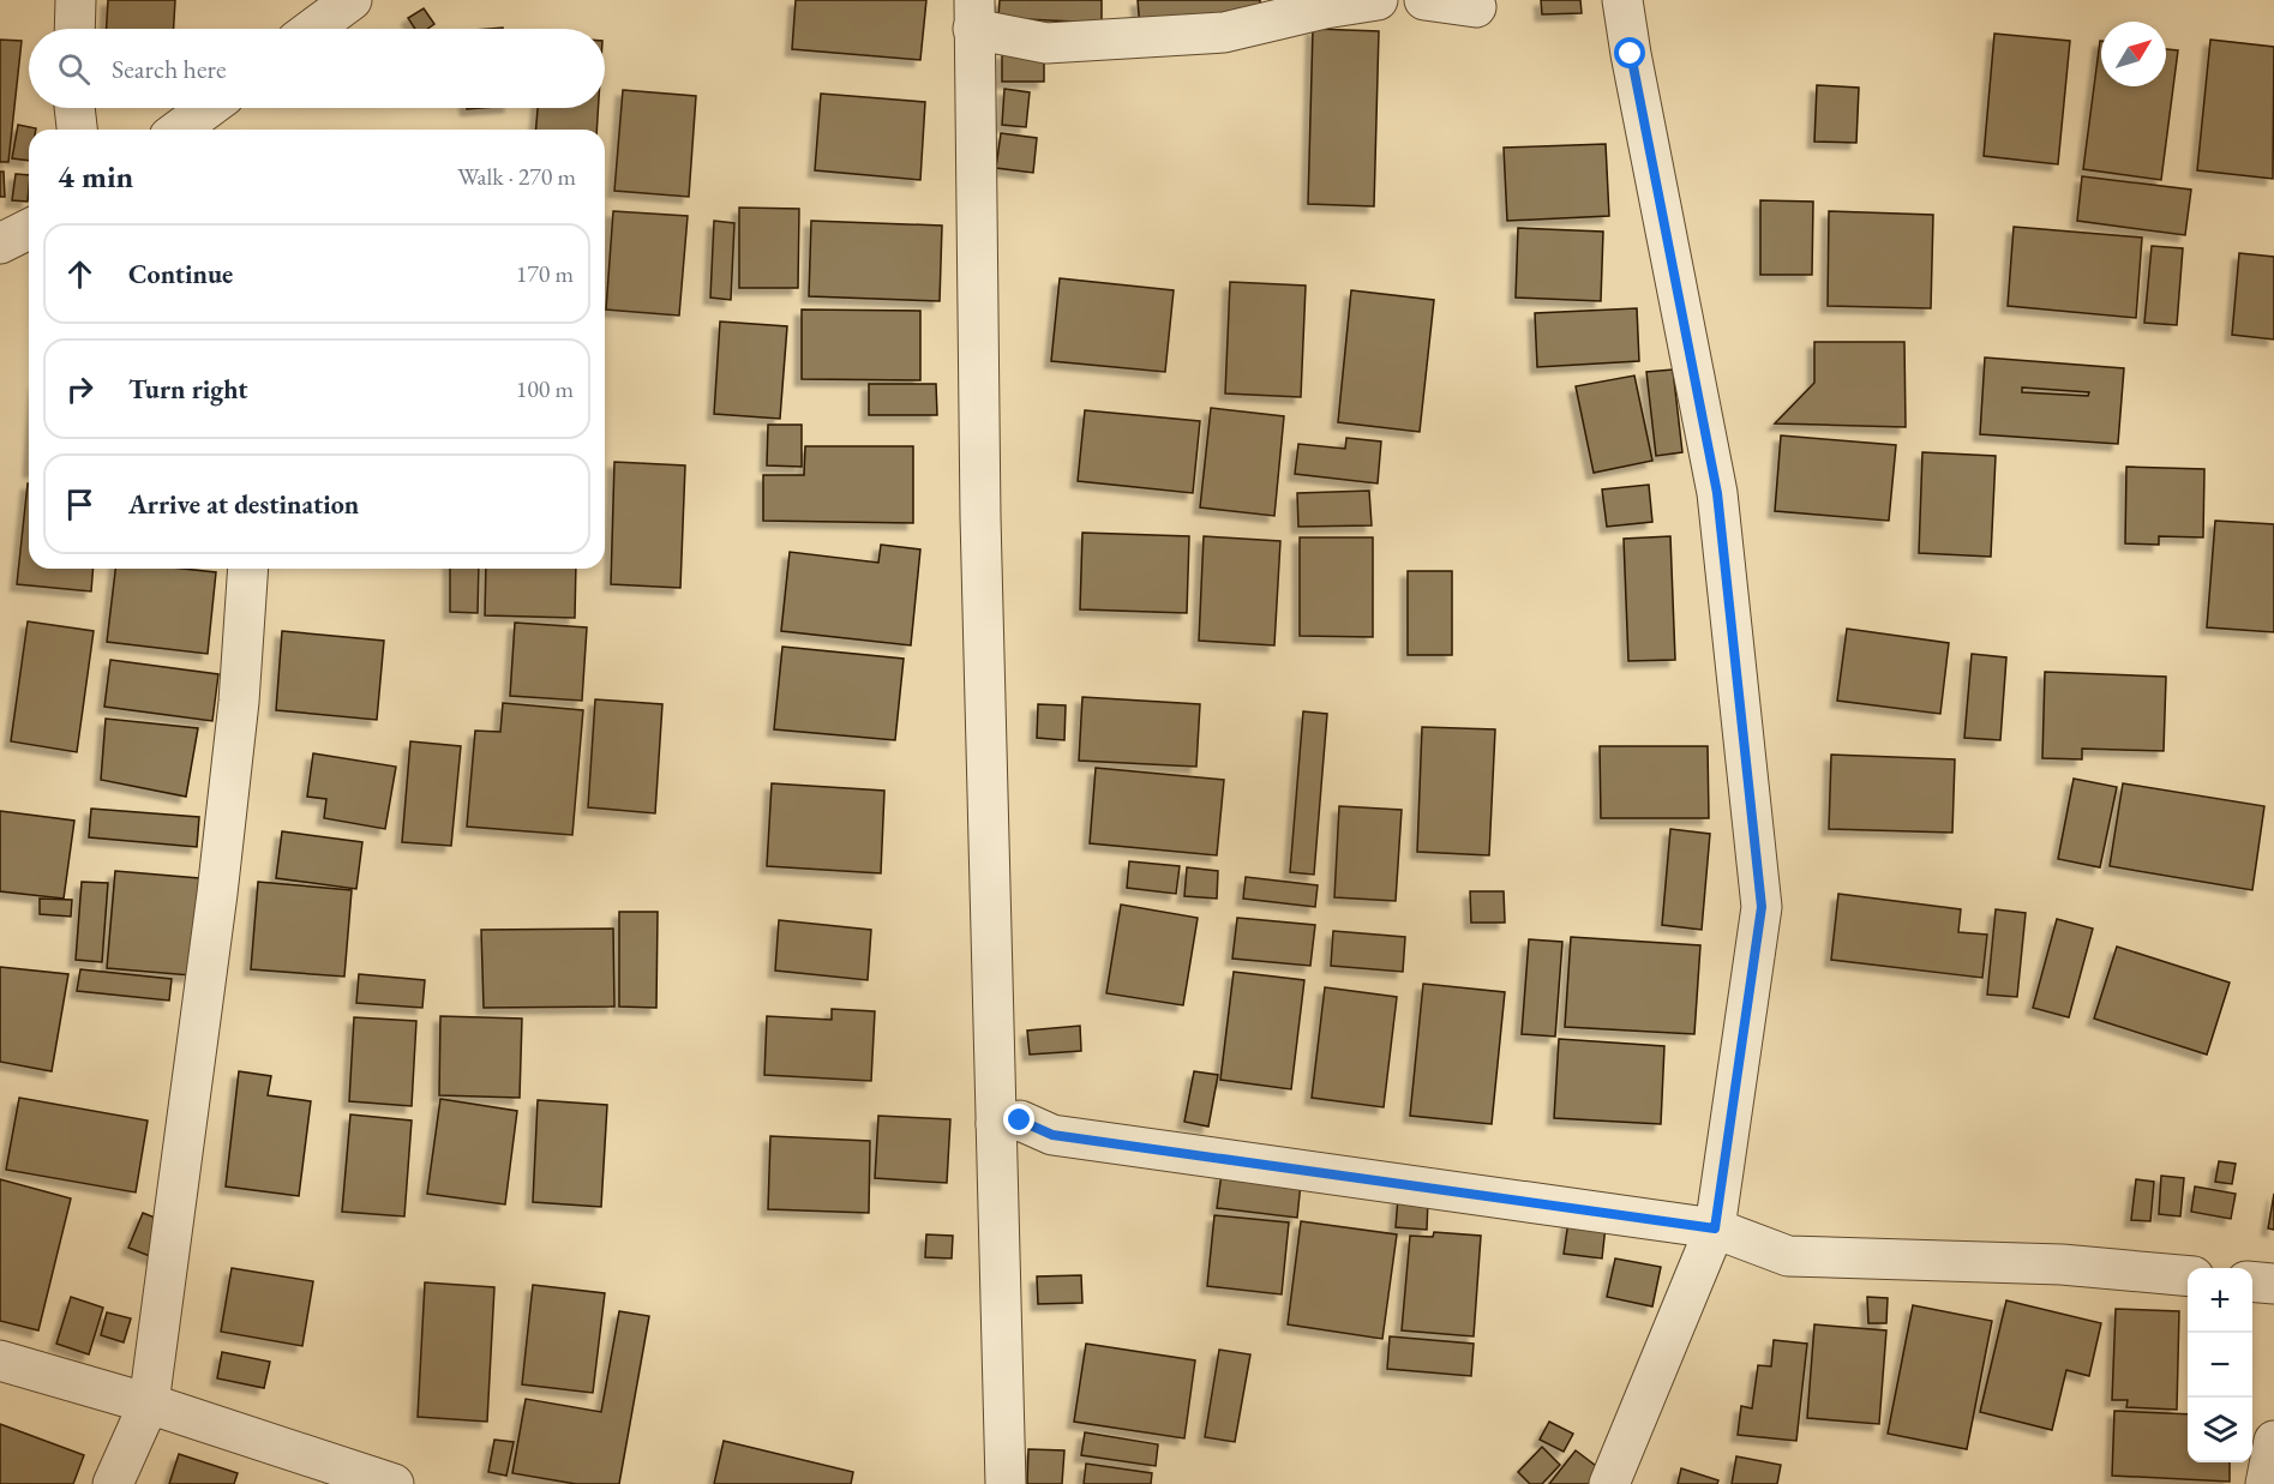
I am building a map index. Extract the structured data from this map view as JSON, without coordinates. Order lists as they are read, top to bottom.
{
  "north": "top right",
  "page": {
    "search": "Search here",
    "heading": ["4 min", "Walk · 270 m"],
    "list": [
      ["Continue", "170 m"],
      ["Turn right", "100 m"],
      "Arrive at destination"
    ],
    "map_buttons": ["+", "−"]
  }
}
